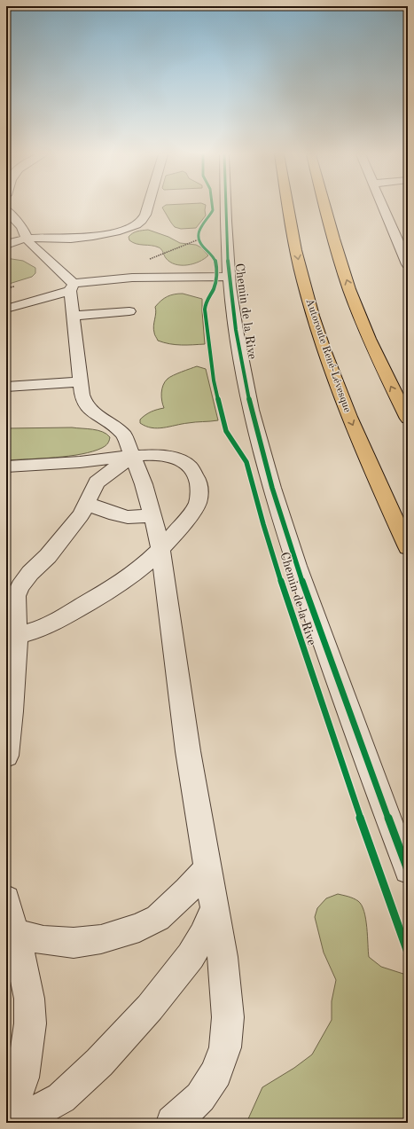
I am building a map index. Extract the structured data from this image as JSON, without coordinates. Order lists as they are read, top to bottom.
{
  "streets": {
    "highway": ["Autoroute René-Lévesque"],
    "street": ["Chemin de la Rive"]
  }
}
